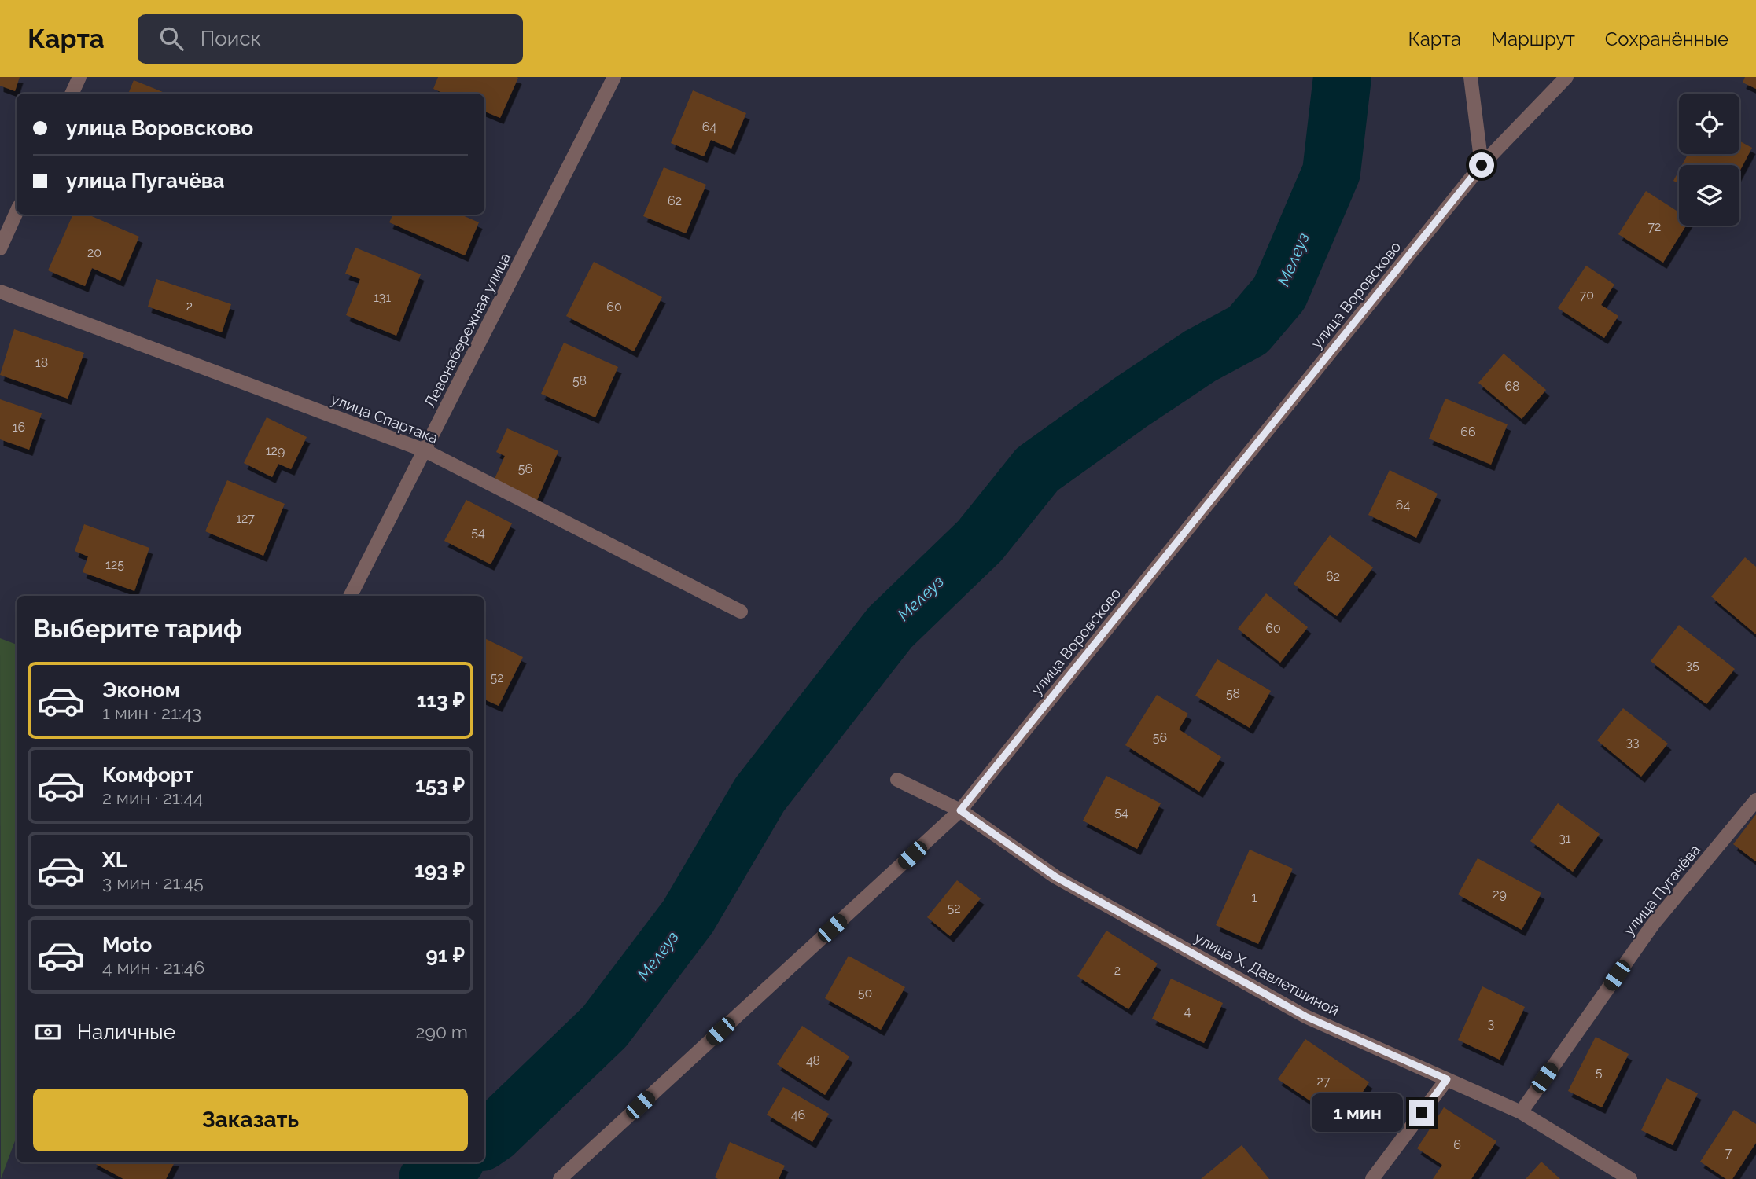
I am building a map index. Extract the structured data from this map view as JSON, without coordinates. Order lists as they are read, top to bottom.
{
  "streets": {
    "street": [
      "улица Воровсково",
      "Левонабережная улица",
      "улица Спартака",
      "улица Пугачёва",
      "улица Х. Давлетшиной"
    ]
  },
  "crossings": [
    ["улица Воровсково", "улица Х. Давлетшиной"],
    ["Левонабережная улица", "улица Спартака"],
    ["улица Пугачёва", "улица Х. Давлетшиной"]
  ],
  "water": ["Мелеуз"],
  "house_numbers": [
    "64",
    "62",
    "72",
    "20",
    "70",
    "131",
    "2",
    "60",
    "18",
    "58",
    "68",
    "16",
    "66",
    "129",
    "56",
    "64",
    "127",
    "54",
    "125",
    "62",
    "60",
    "35",
    "52",
    "58",
    "56",
    "33",
    "54",
    "31",
    "29",
    "1",
    "52",
    "2",
    "50",
    "4",
    "3",
    "48",
    "5",
    "27",
    "46",
    "6",
    "7"
  ],
  "page": {
    "header": "Карта",
    "search": "Поиск",
    "nav": ["Карта", "Маршрут", "Сохранённые"],
    "banner": ["улица Воровсково", "улица Пугачёва"],
    "heading": "Выберите тариф",
    "list": [
      {
        "name": "Эконом",
        "note": "1 мин · 21:43",
        "value": "113 ₽"
      },
      {
        "name": "Комфорт",
        "note": "2 мин · 21:44",
        "value": "153 ₽"
      },
      {
        "name": "XL",
        "note": "3 мин · 21:45",
        "value": "193 ₽"
      },
      {
        "name": "Moto",
        "note": "4 мин · 21:46",
        "value": "91 ₽"
      }
    ],
    "pay": ["Наличные", "290 m"],
    "buttons": "Заказать",
    "bubble": "1 мин"
  }
}
